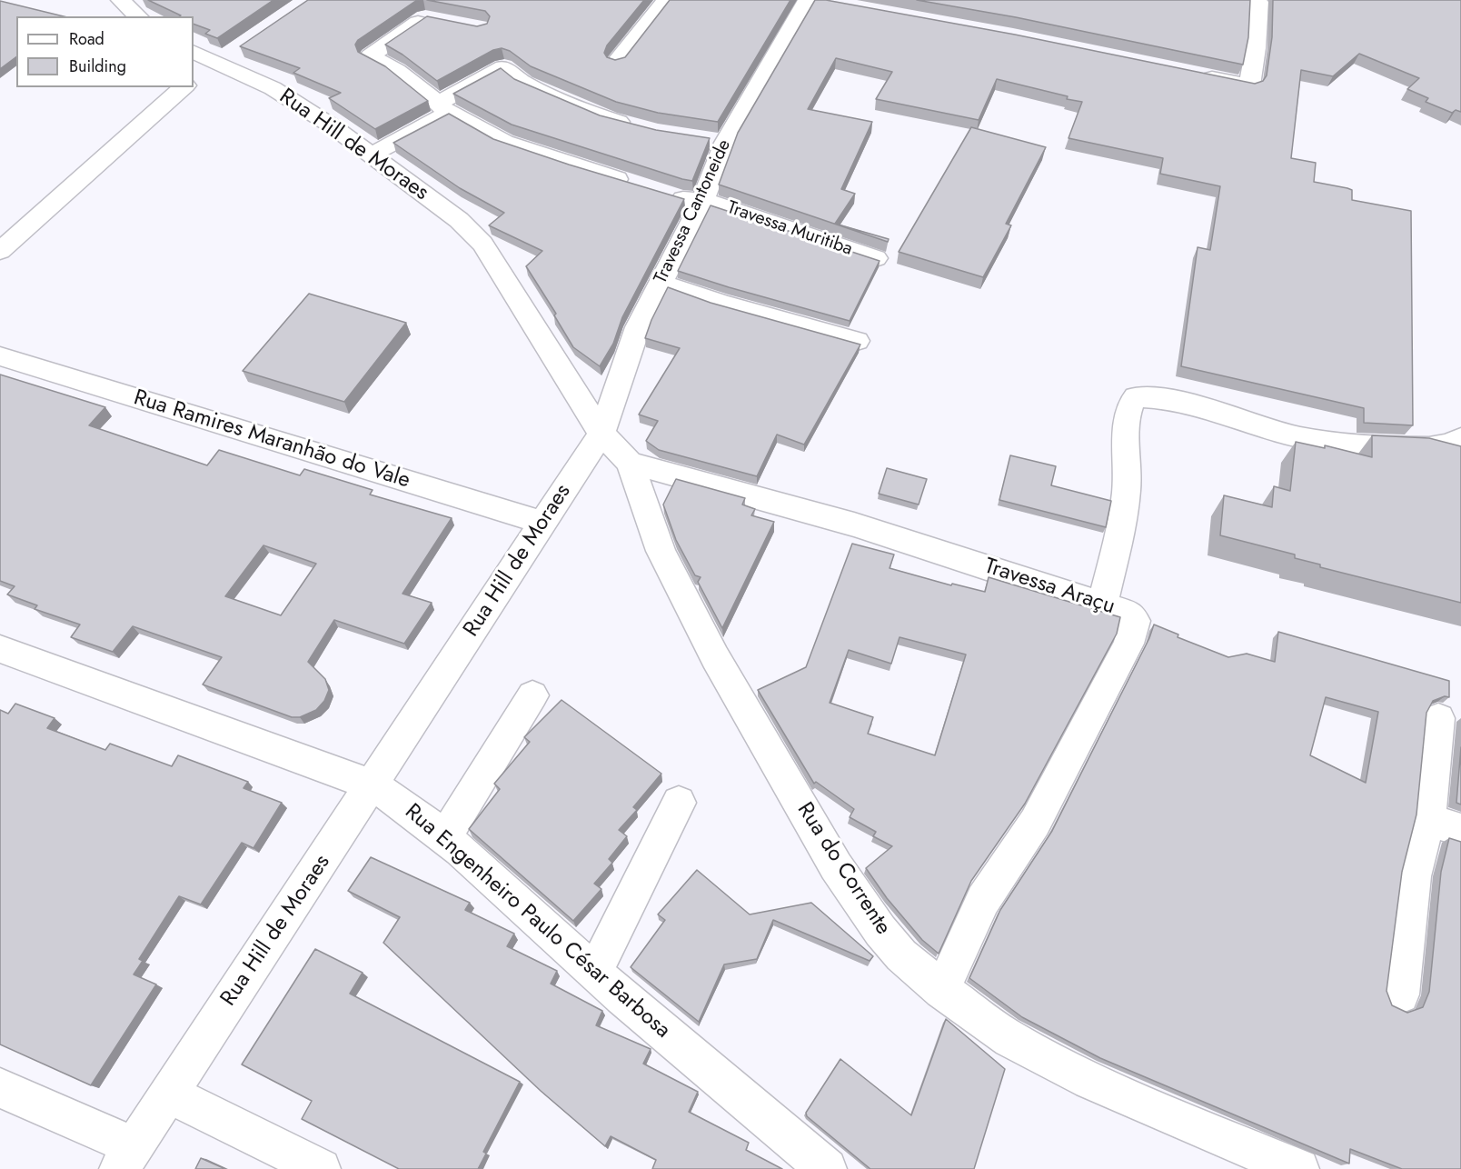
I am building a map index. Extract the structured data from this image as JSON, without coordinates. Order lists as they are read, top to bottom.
{
  "streets": {
    "street": [
      "Rua Hill de Moraes",
      "Travessa Cantoneide",
      "Travessa Muritiba",
      "Rua Ramires Maranhão do Vale",
      "Travessa Araçu",
      "Rua do Corrente",
      "Rua Engenheiro Paulo César Barbosa"
    ]
  },
  "crossings": [
    ["Rua Hill de Moraes", "Travessa Cantoneide"],
    ["Rua Hill de Moraes", "Rua Ramires Maranhão do Vale"],
    ["Rua Hill de Moraes", "Rua Engenheiro Paulo César Barbosa"],
    ["Travessa Cantoneide", "Travessa Muritiba"],
    ["Travessa Araçu", "Rua do Corrente"]
  ],
  "legend": ["Road", "Building"]
}
